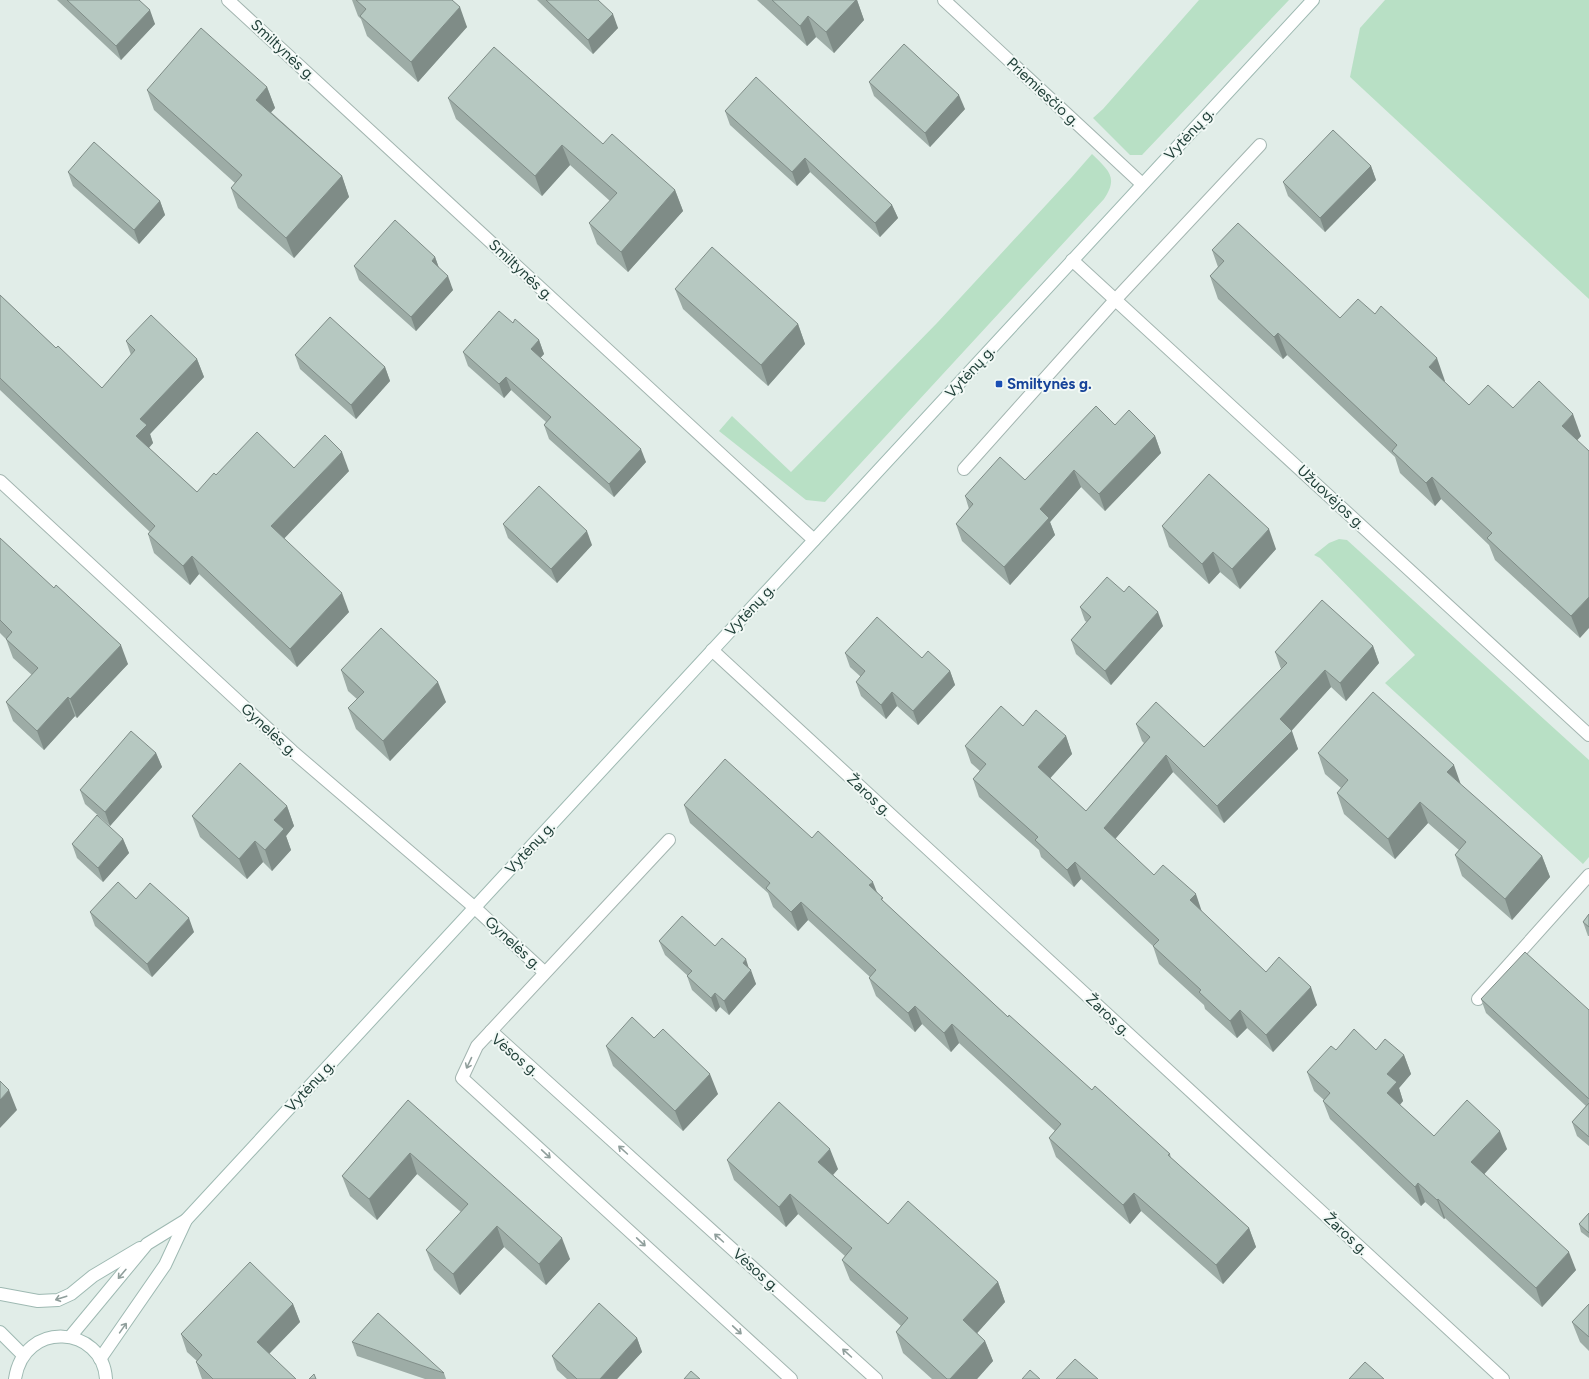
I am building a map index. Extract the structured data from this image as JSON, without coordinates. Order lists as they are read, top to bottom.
{
  "streets": {
    "street": [
      "Smiltynės g.",
      "Priemiesčio g.",
      "Vytėnų g.",
      "Užuovėjos g.",
      "Gynelės g.",
      "Žaros g.",
      "Vėsos g."
    ]
  },
  "crossings": [
    ["Smiltynės g.", "Vytėnų g."],
    ["Priemiesčio g.", "Vytėnų g."],
    ["Vytėnų g.", "Užuovėjos g."],
    ["Vytėnų g.", "Gynelės g."],
    ["Vytėnų g.", "Žaros g."]
  ],
  "places": {
    "transit": ["Smiltynės g."]
  }
}
